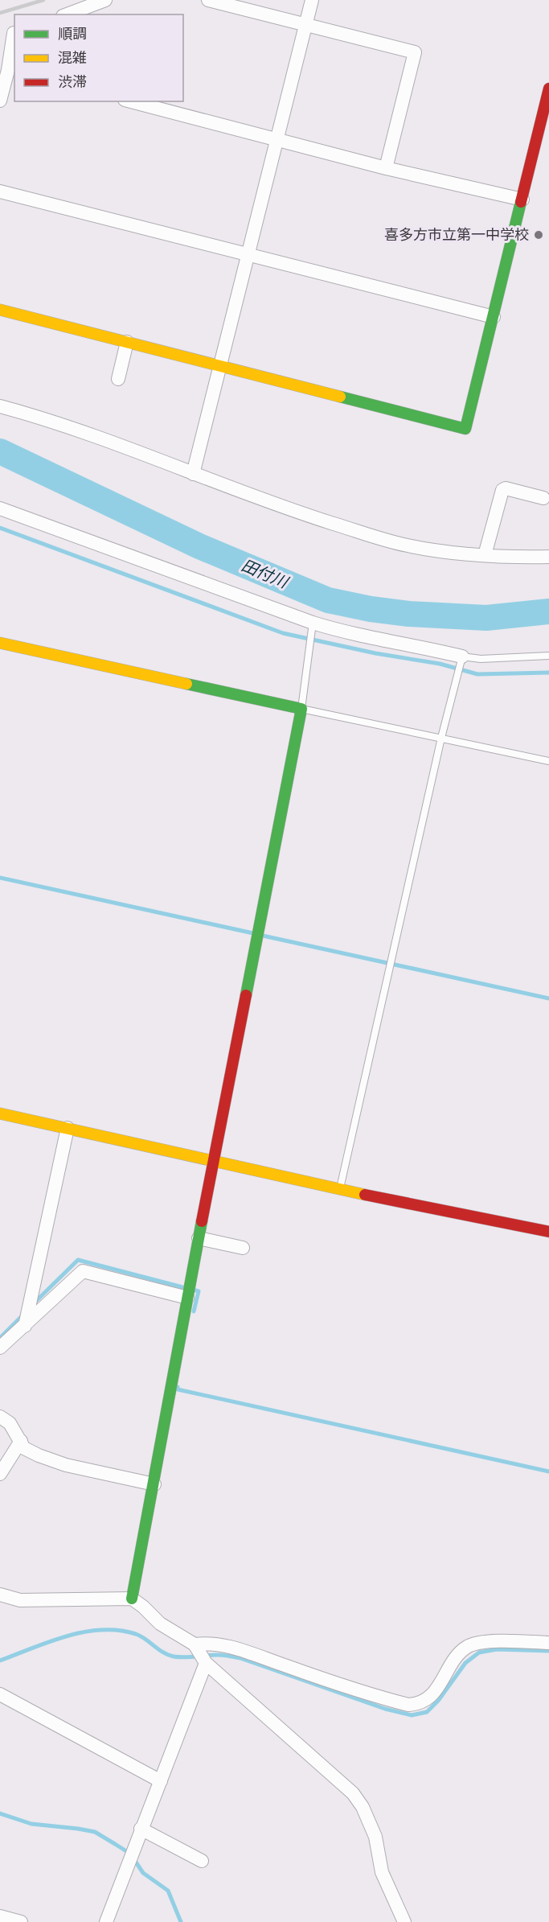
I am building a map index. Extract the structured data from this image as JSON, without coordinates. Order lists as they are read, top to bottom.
{
  "water": ["田付川"],
  "places": ["喜多方市立第一中学校"],
  "legend": ["順調", "混雑", "渋滞"]
}
